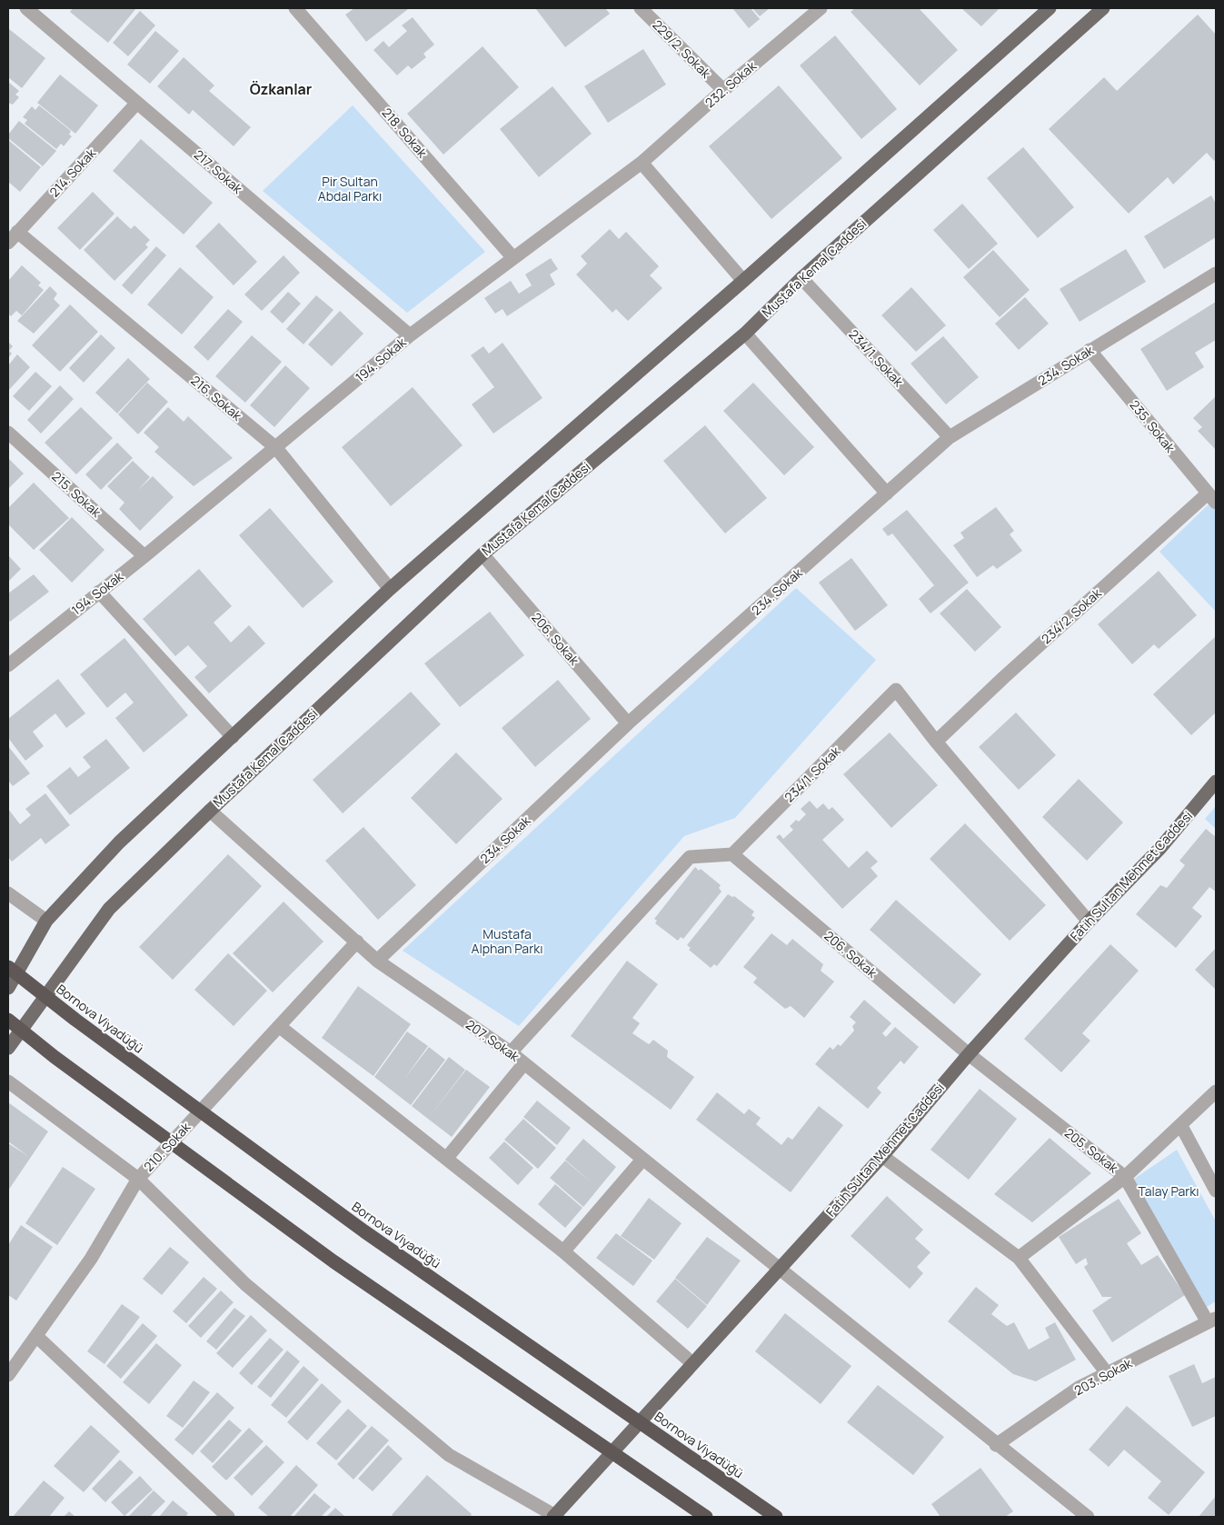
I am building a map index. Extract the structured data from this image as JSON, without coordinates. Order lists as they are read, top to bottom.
{
  "streets": {
    "highway": ["Bornova Viyadüğü"],
    "main road": ["Mustafa Kemal Caddesi", "Fatih Sultan Mehmet Caddesi"],
    "street": [
      "229/2. Sokak",
      "232. Sokak",
      "218. Sokak",
      "217. Sokak",
      "214. Sokak",
      "234/1. Sokak",
      "194. Sokak",
      "234. Sokak",
      "216. Sokak",
      "235. Sokak",
      "215. Sokak",
      "234/2. Sokak",
      "206. Sokak",
      "207. Sokak",
      "210. Sokak",
      "205. Sokak",
      "203. Sokak"
    ]
  },
  "crossings": [
    ["229/2. Sokak", "232. Sokak"],
    ["232. Sokak", "194. Sokak"],
    ["218. Sokak", "194. Sokak"],
    ["217. Sokak", "214. Sokak"],
    ["217. Sokak", "194. Sokak"],
    ["214. Sokak", "216. Sokak"],
    ["Mustafa Kemal Caddesi", "234/1. Sokak"],
    ["Mustafa Kemal Caddesi", "206. Sokak"],
    ["Mustafa Kemal Caddesi", "207. Sokak"],
    ["234/1. Sokak", "234. Sokak"],
    ["234/1. Sokak", "234/2. Sokak"],
    ["234/1. Sokak", "206. Sokak"],
    ["234/1. Sokak", "Fatih Sultan Mehmet Caddesi"],
    ["194. Sokak", "216. Sokak"],
    ["194. Sokak", "215. Sokak"],
    ["234. Sokak", "235. Sokak"],
    ["234. Sokak", "206. Sokak"],
    ["234. Sokak", "207. Sokak"],
    ["235. Sokak", "234/2. Sokak"],
    ["206. Sokak", "Fatih Sultan Mehmet Caddesi"],
    ["206. Sokak", "205. Sokak"],
    ["Fatih Sultan Mehmet Caddesi", "207. Sokak"],
    ["Fatih Sultan Mehmet Caddesi", "205. Sokak"],
    ["207. Sokak", "210. Sokak"],
    ["207. Sokak", "203. Sokak"],
    ["205. Sokak", "203. Sokak"]
  ],
  "districts": ["Özkanlar"],
  "parks": ["Pir Sultan Abdal Parkı", "Mustafa Alphan Parkı", "Talay Parkı"]
}
